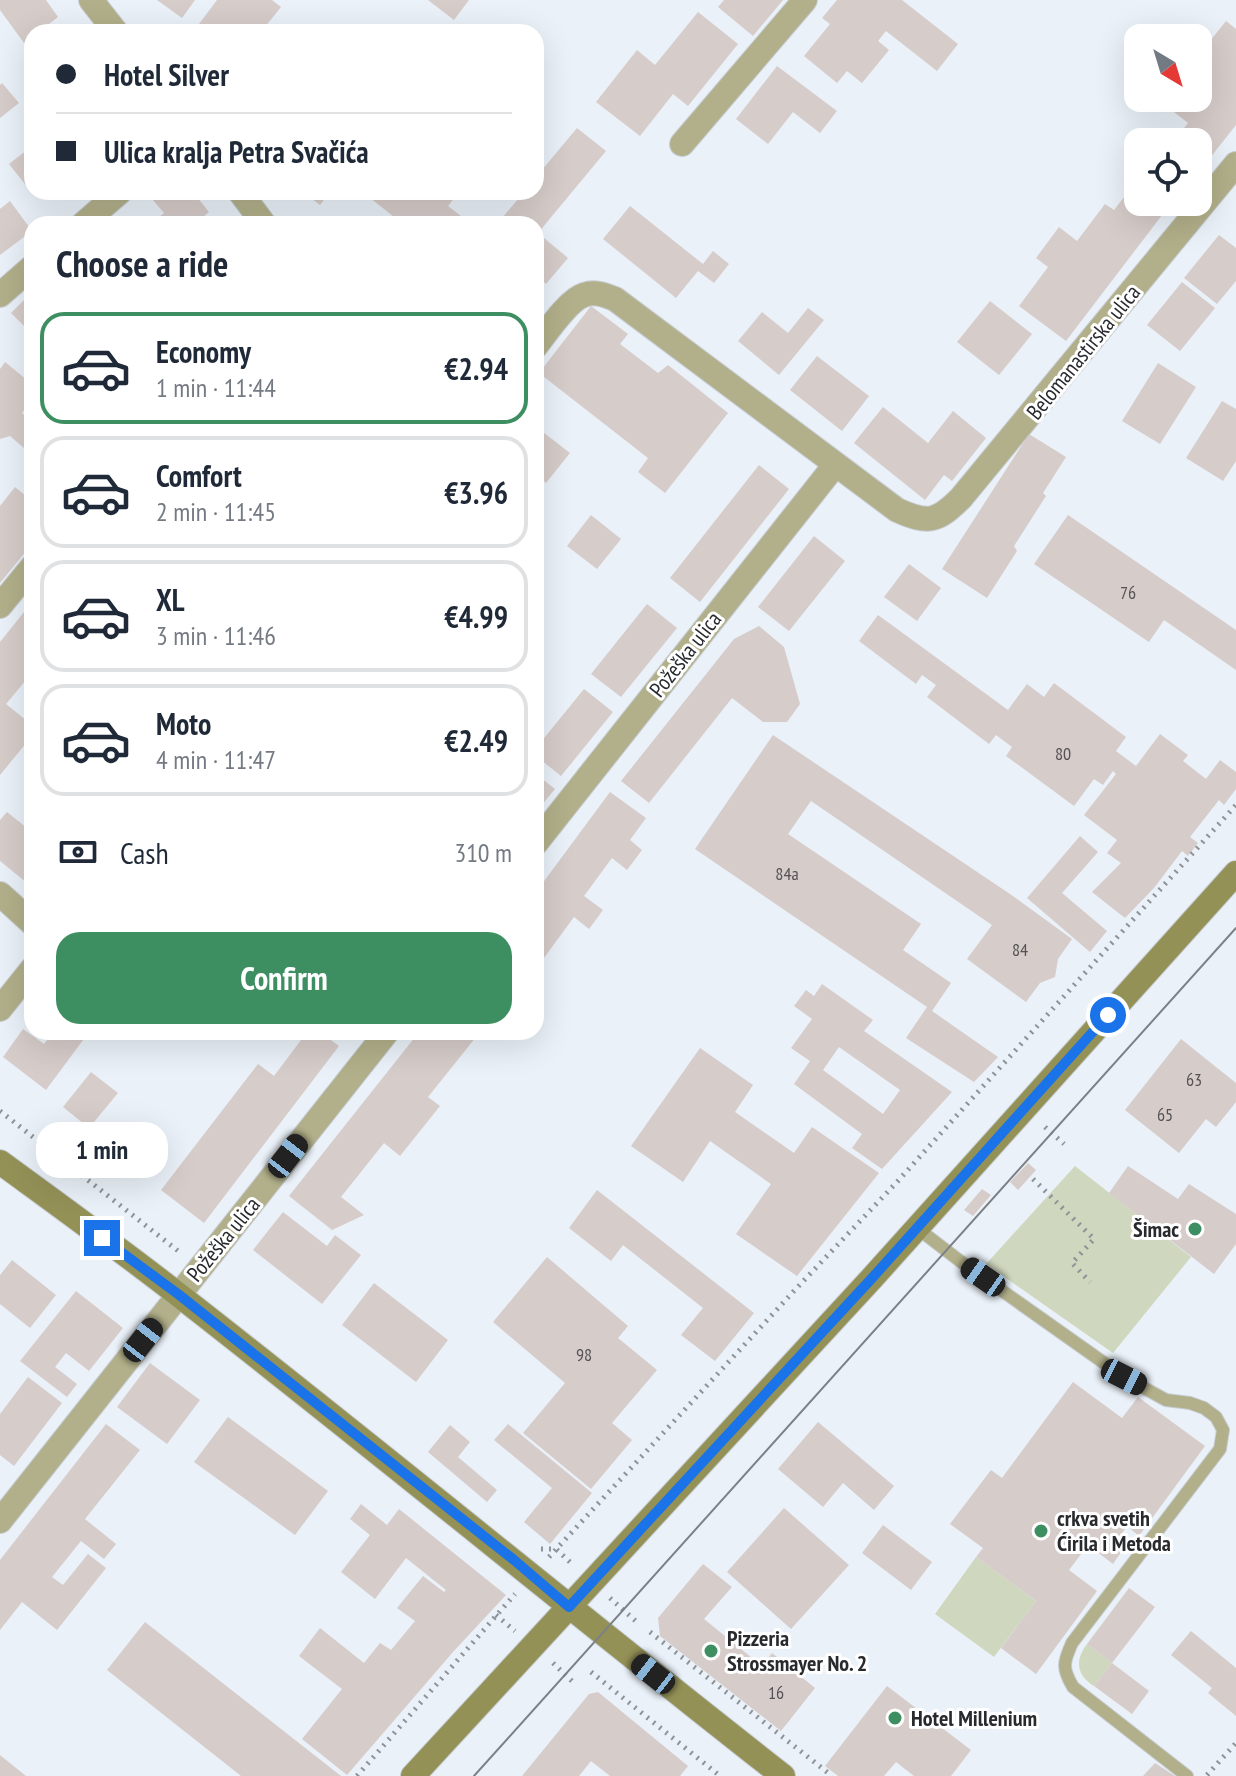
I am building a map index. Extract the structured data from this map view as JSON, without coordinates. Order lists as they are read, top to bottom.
{
  "streets": {
    "street": ["Belomanastirska ulica", "Požeška ulica"]
  },
  "crossings": [
    ["Belomanastirska ulica", "Požeška ulica"]
  ],
  "places": [
    "Šimac",
    "crkva svetih Ćirila i Metoda",
    "Pizzeria Strossmayer No. 2",
    "Hotel Millenium"
  ],
  "house_numbers": [
    "76",
    "80",
    "84a",
    "84",
    "63",
    "65",
    "98",
    "16"
  ],
  "north": "bottom right",
  "page": {
    "banner": ["Hotel Silver", "Ulica kralja Petra Svačića"],
    "heading": "Choose a ride",
    "list": [
      {
        "name": "Economy",
        "note": "1 min · 11:44",
        "value": "€2.94"
      },
      {
        "name": "Comfort",
        "note": "2 min · 11:45",
        "value": "€3.96"
      },
      {
        "name": "XL",
        "note": "3 min · 11:46",
        "value": "€4.99"
      },
      {
        "name": "Moto",
        "note": "4 min · 11:47",
        "value": "€2.49"
      }
    ],
    "pay": ["Cash", "310 m"],
    "buttons": "Confirm",
    "bubble": "1 min"
  }
}
